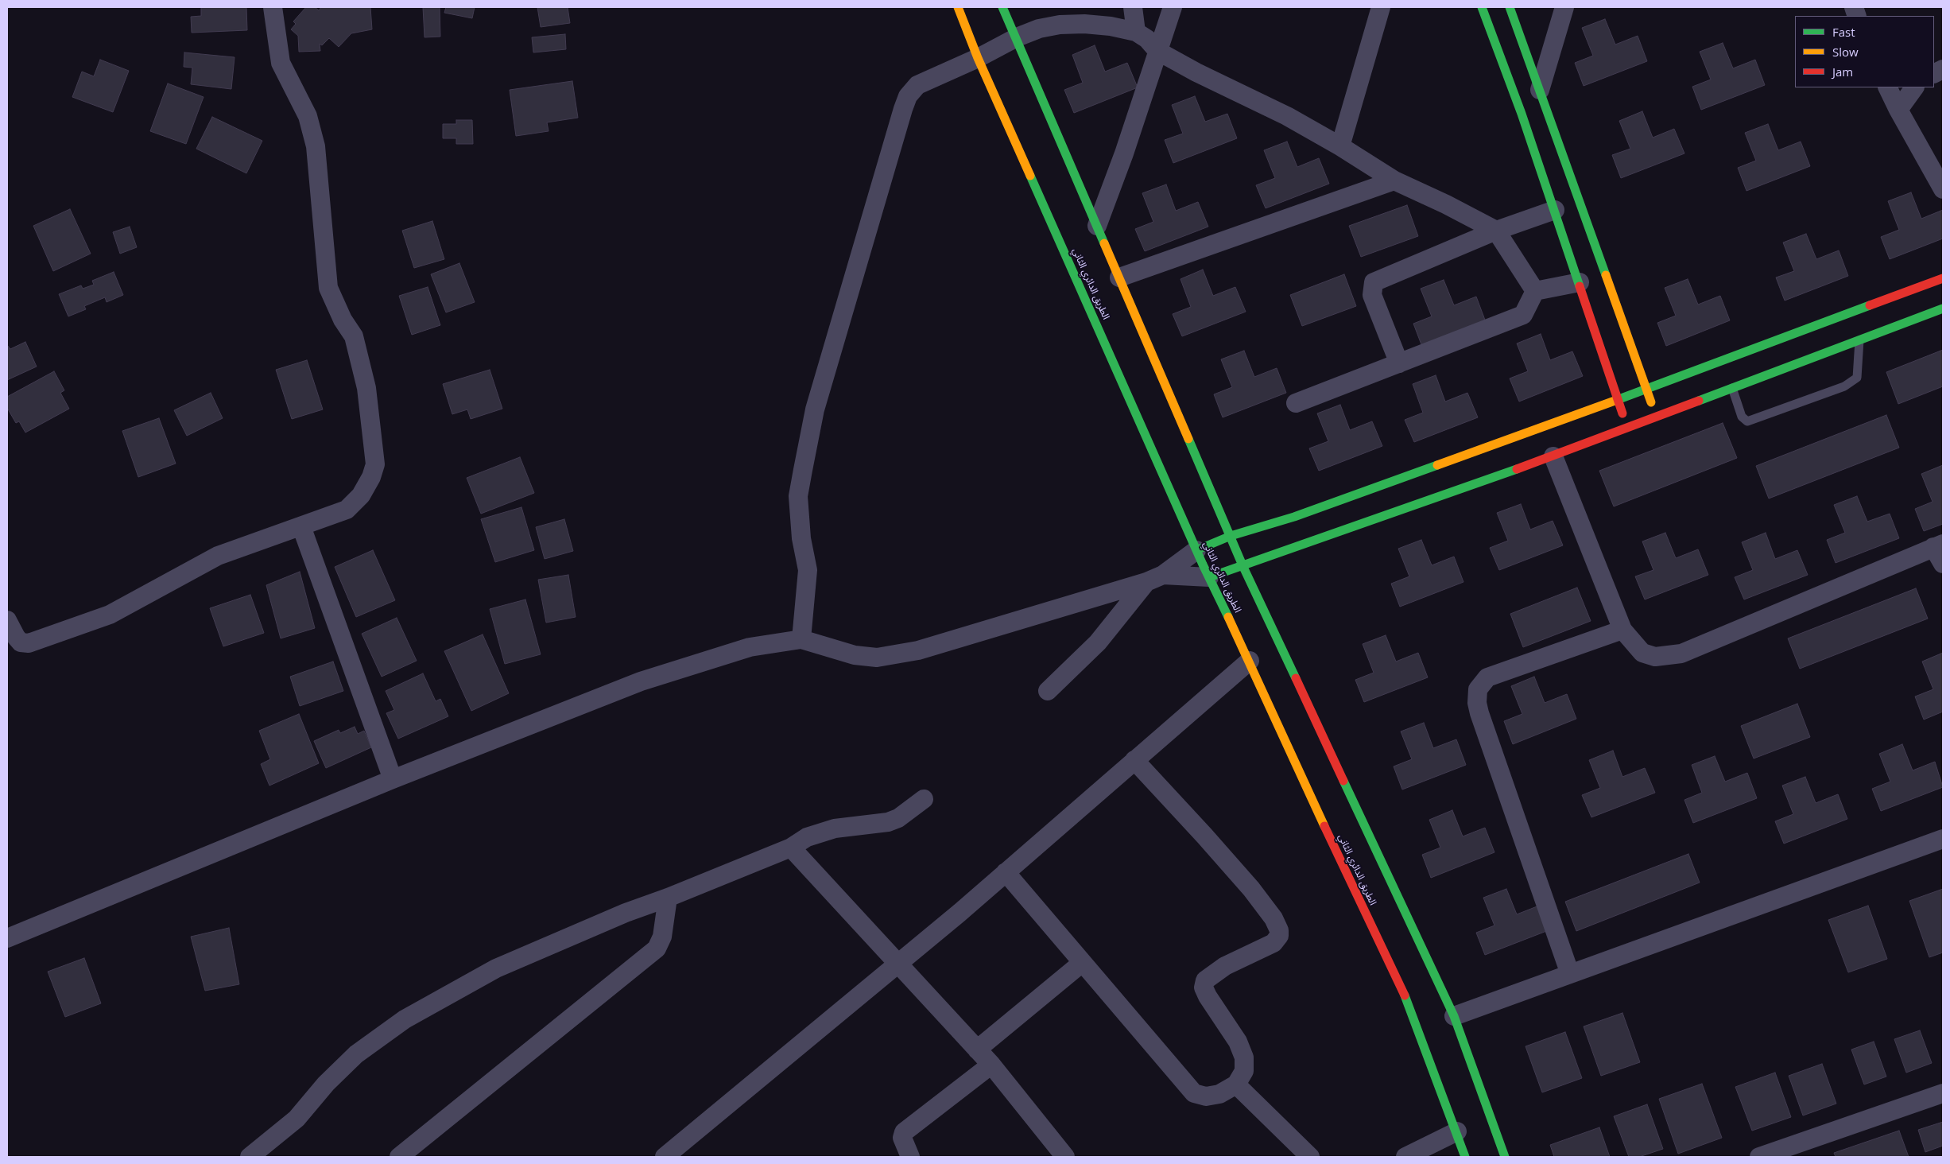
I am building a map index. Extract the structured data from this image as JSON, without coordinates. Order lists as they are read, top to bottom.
{
  "streets": {
    "main road": ["الطريق الدائري الثاني"]
  },
  "legend": ["Fast", "Slow", "Jam"]
}
